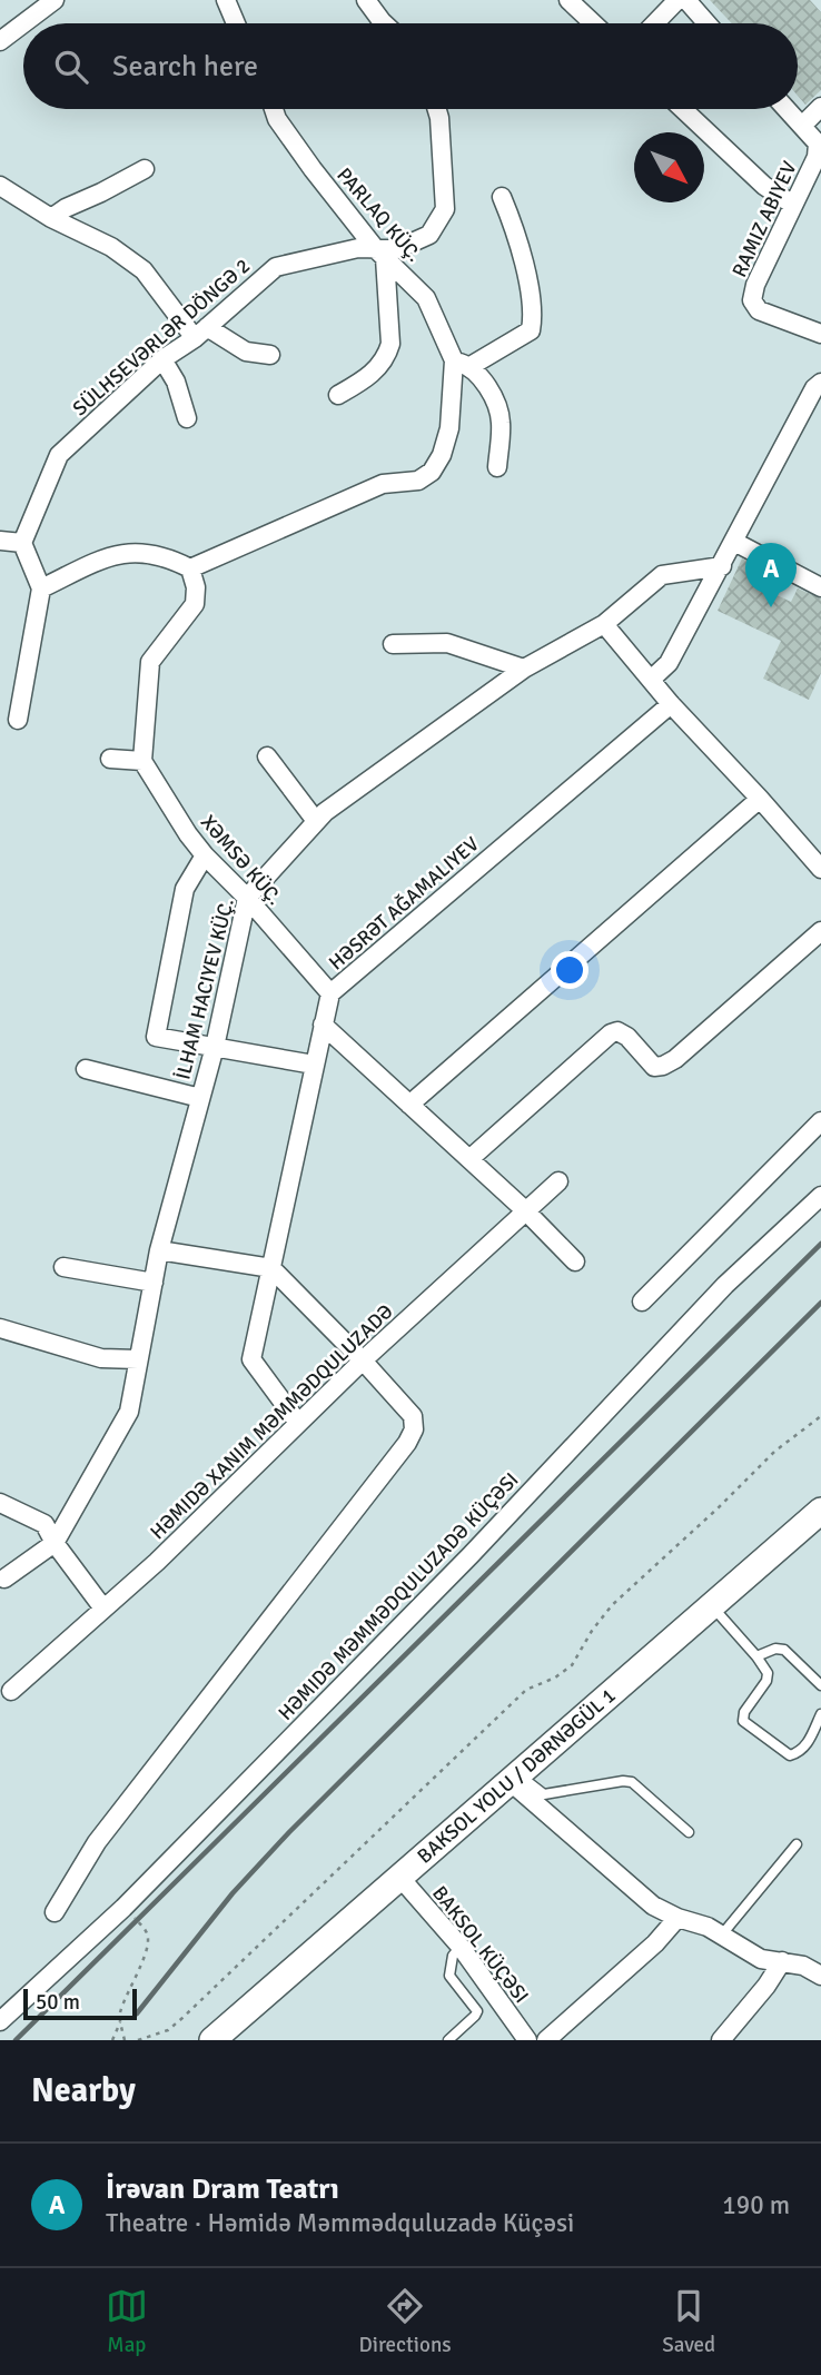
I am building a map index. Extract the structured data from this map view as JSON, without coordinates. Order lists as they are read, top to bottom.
{
  "streets": {
    "main road": ["BAKSOL YOLU / DƏRNƏGÜL 1"],
    "street": [
      "PARLAQ KÜÇ.",
      "SÜLHSEVƏRLƏR DÖNGƏ 2",
      "XƏMSƏ KÜÇ.",
      "HƏMIDƏ MƏMMƏDQULUZADƏ KÜÇƏSI",
      "BAKSOL KÜÇƏSI"
    ]
  },
  "crossings": [
    ["PARLAQ KÜÇ.", "SÜLHSEVƏRLƏR DÖNGƏ 2"],
    ["BAKSOL YOLU / DƏRNƏGÜL 1", "BAKSOL KÜÇƏSI"]
  ],
  "scale_bar": "50 m",
  "north": "bottom right",
  "page": {
    "search": "Search here",
    "pins": "A",
    "scale": "50 m",
    "heading": "Nearby",
    "list": [
      {
        "mark": "A",
        "name": "İrəvan Dram Teatrı",
        "note": "Theatre · Həmidə Məmmədquluzadə Küçəsi",
        "value": "190 m"
      }
    ],
    "nav": ["Map", "Directions", "Saved"]
  }
}
